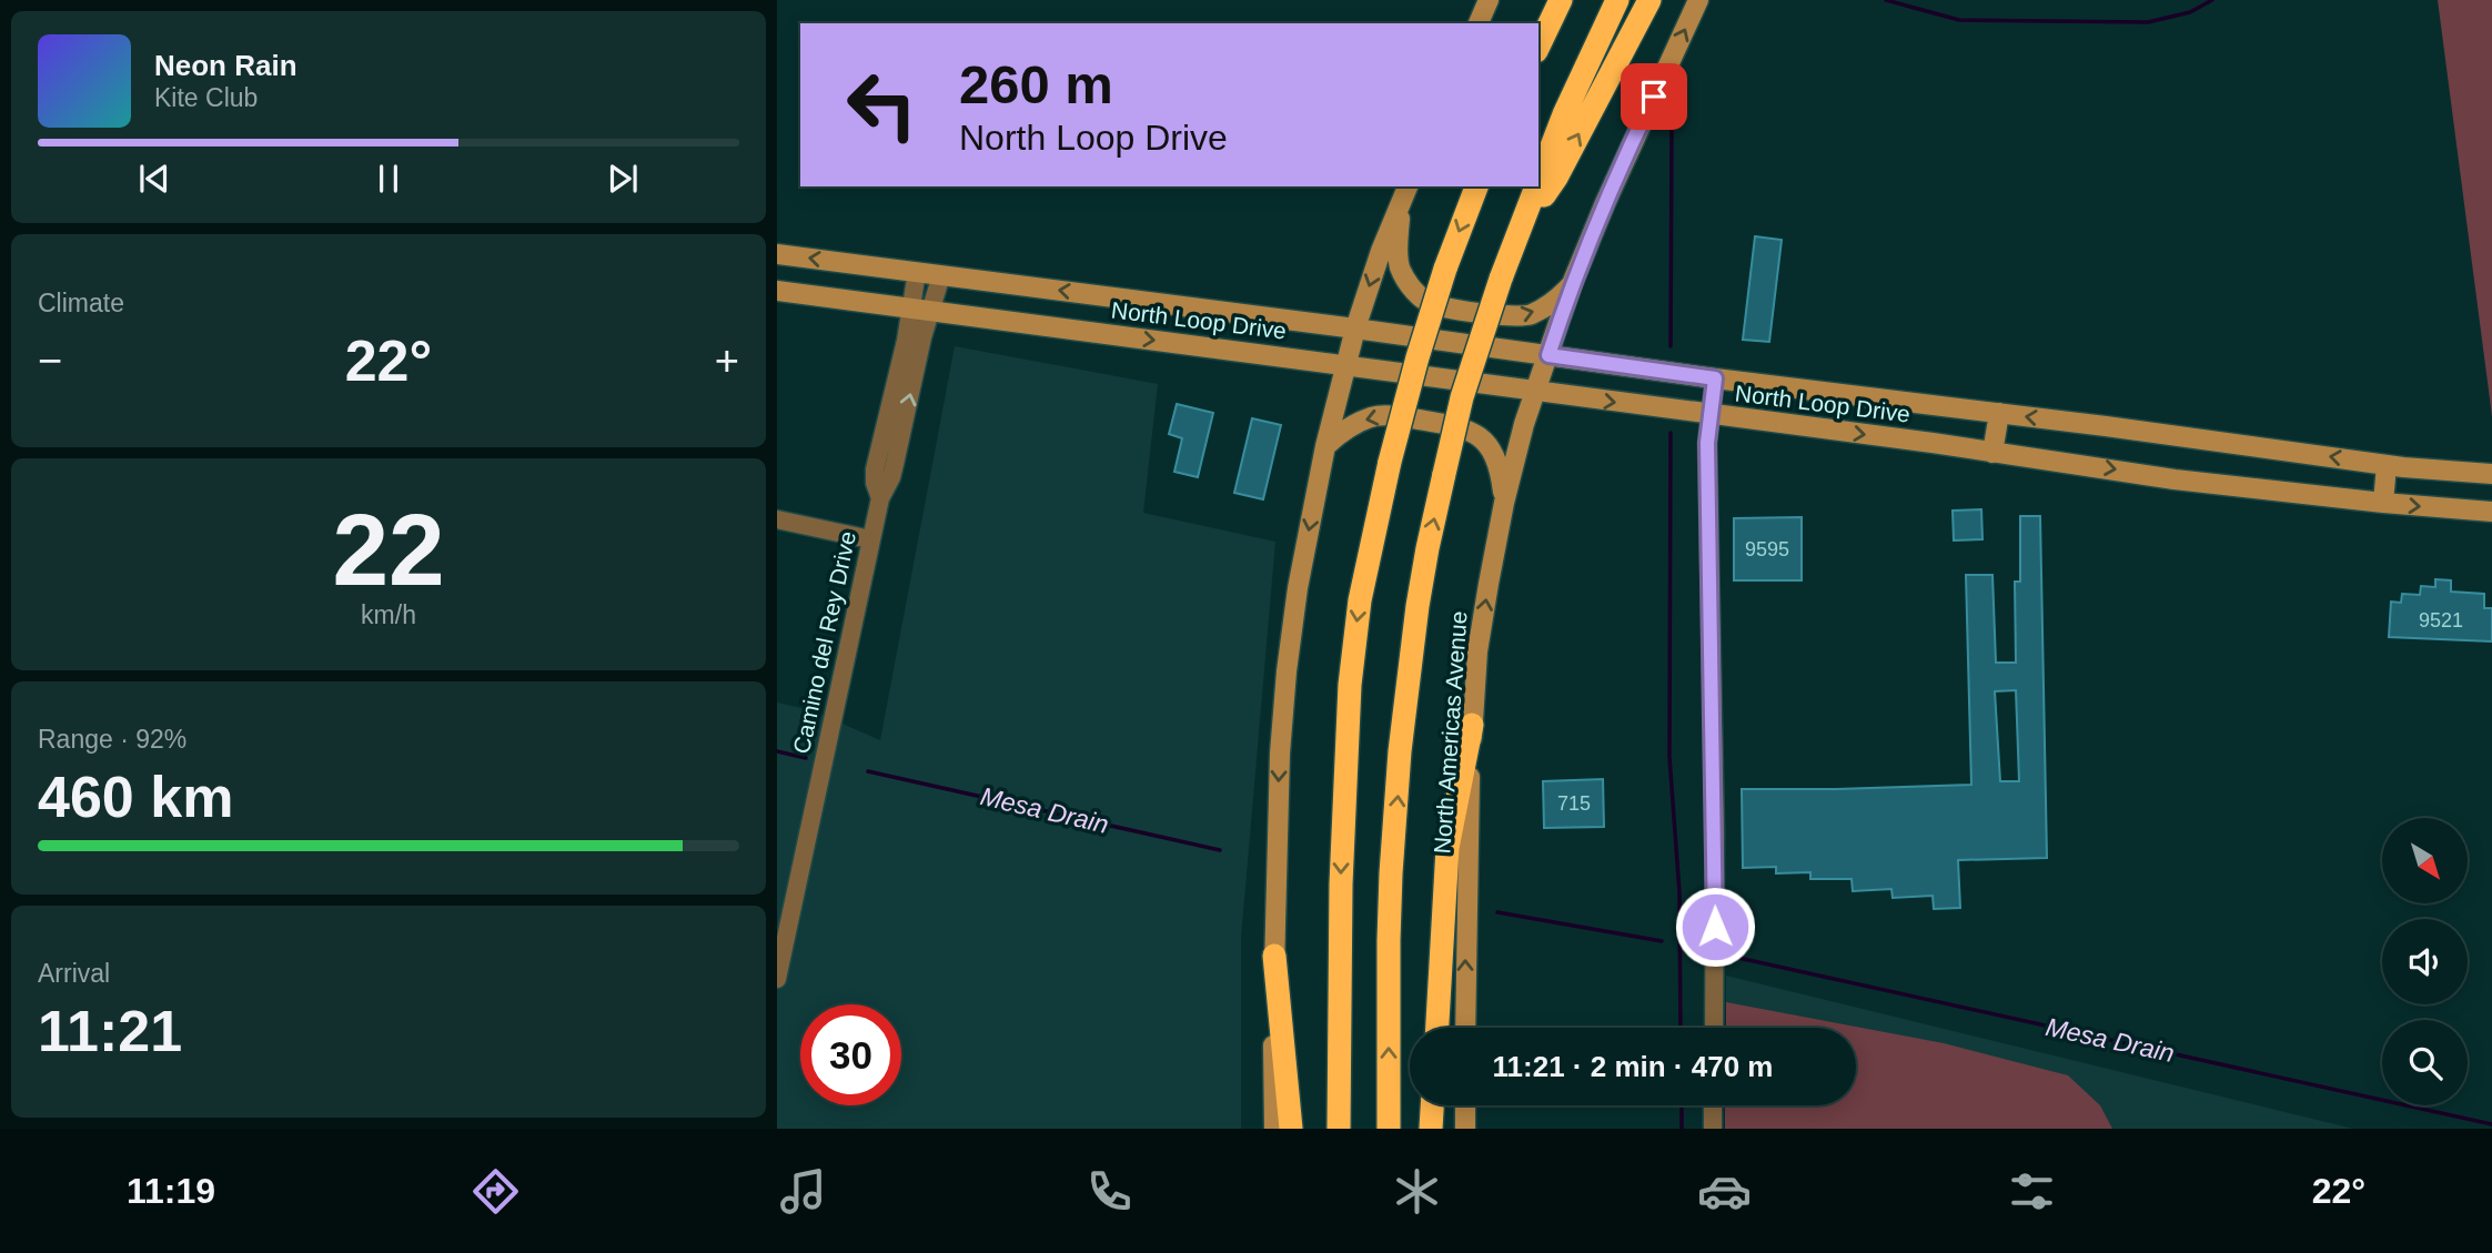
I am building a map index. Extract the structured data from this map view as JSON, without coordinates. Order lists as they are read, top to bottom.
{
  "streets": {
    "main road": ["North Loop Drive", "North Americas Avenue"],
    "street": ["Camino del Rey Drive"]
  },
  "crossings": [
    ["North Loop Drive", "Camino del Rey Drive"],
    ["North Loop Drive", "North Americas Avenue"]
  ],
  "one_way": ["North Americas Avenue"],
  "water": ["Mesa Drain"],
  "house_numbers": ["9595", "9521", "715"],
  "north": "bottom right",
  "page": {
    "turn": ["260 m", "North Loop Drive"],
    "song": ["Neon Rain", "Kite Club"],
    "tile": [
      "Climate",
      ["22", "km/h"],
      ["Range · 92%", "460 km"],
      ["Arrival", "11:21"]
    ],
    "heat": ["−", "22°", "+"],
    "limit": "30",
    "trip": "11:21 · 2 min · 470 m",
    "tabs": ["11:19", "22°"]
  }
}
